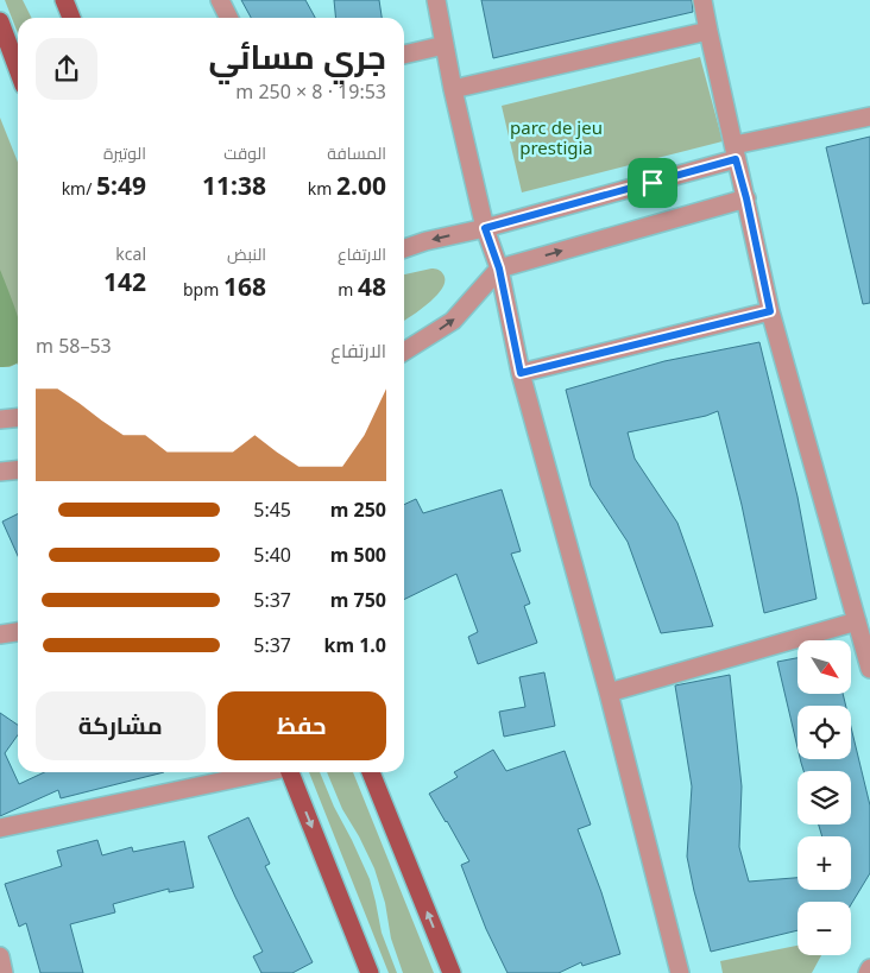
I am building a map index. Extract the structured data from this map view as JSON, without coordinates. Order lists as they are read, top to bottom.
{
  "parks": ["parc de jeu prestigia"],
  "north": "bottom right",
  "page": {
    "heading": ["جري مسائي", "19:53 · 8 × 250 m"],
    "stats": [
      ["المسافة", "2.00 km"],
      ["الوقت", "11:38"],
      ["الوتيرة", "5:49 /km"],
      ["الارتفاع", "48 m"],
      ["النبض", "168 bpm"],
      ["kcal", "142"]
    ],
    "chart": ["الارتفاع", "53–58 m"],
    "list": [
      {
        "name": "250 m",
        "note": "5:45"
      },
      {
        "name": "500 m",
        "note": "5:40"
      },
      {
        "name": "750 m",
        "note": "5:37"
      },
      {
        "name": "1.0 km",
        "note": "5:37"
      }
    ],
    "map_buttons": ["+", "−"],
    "buttons": ["حفظ", "مشاركة"]
  }
}
